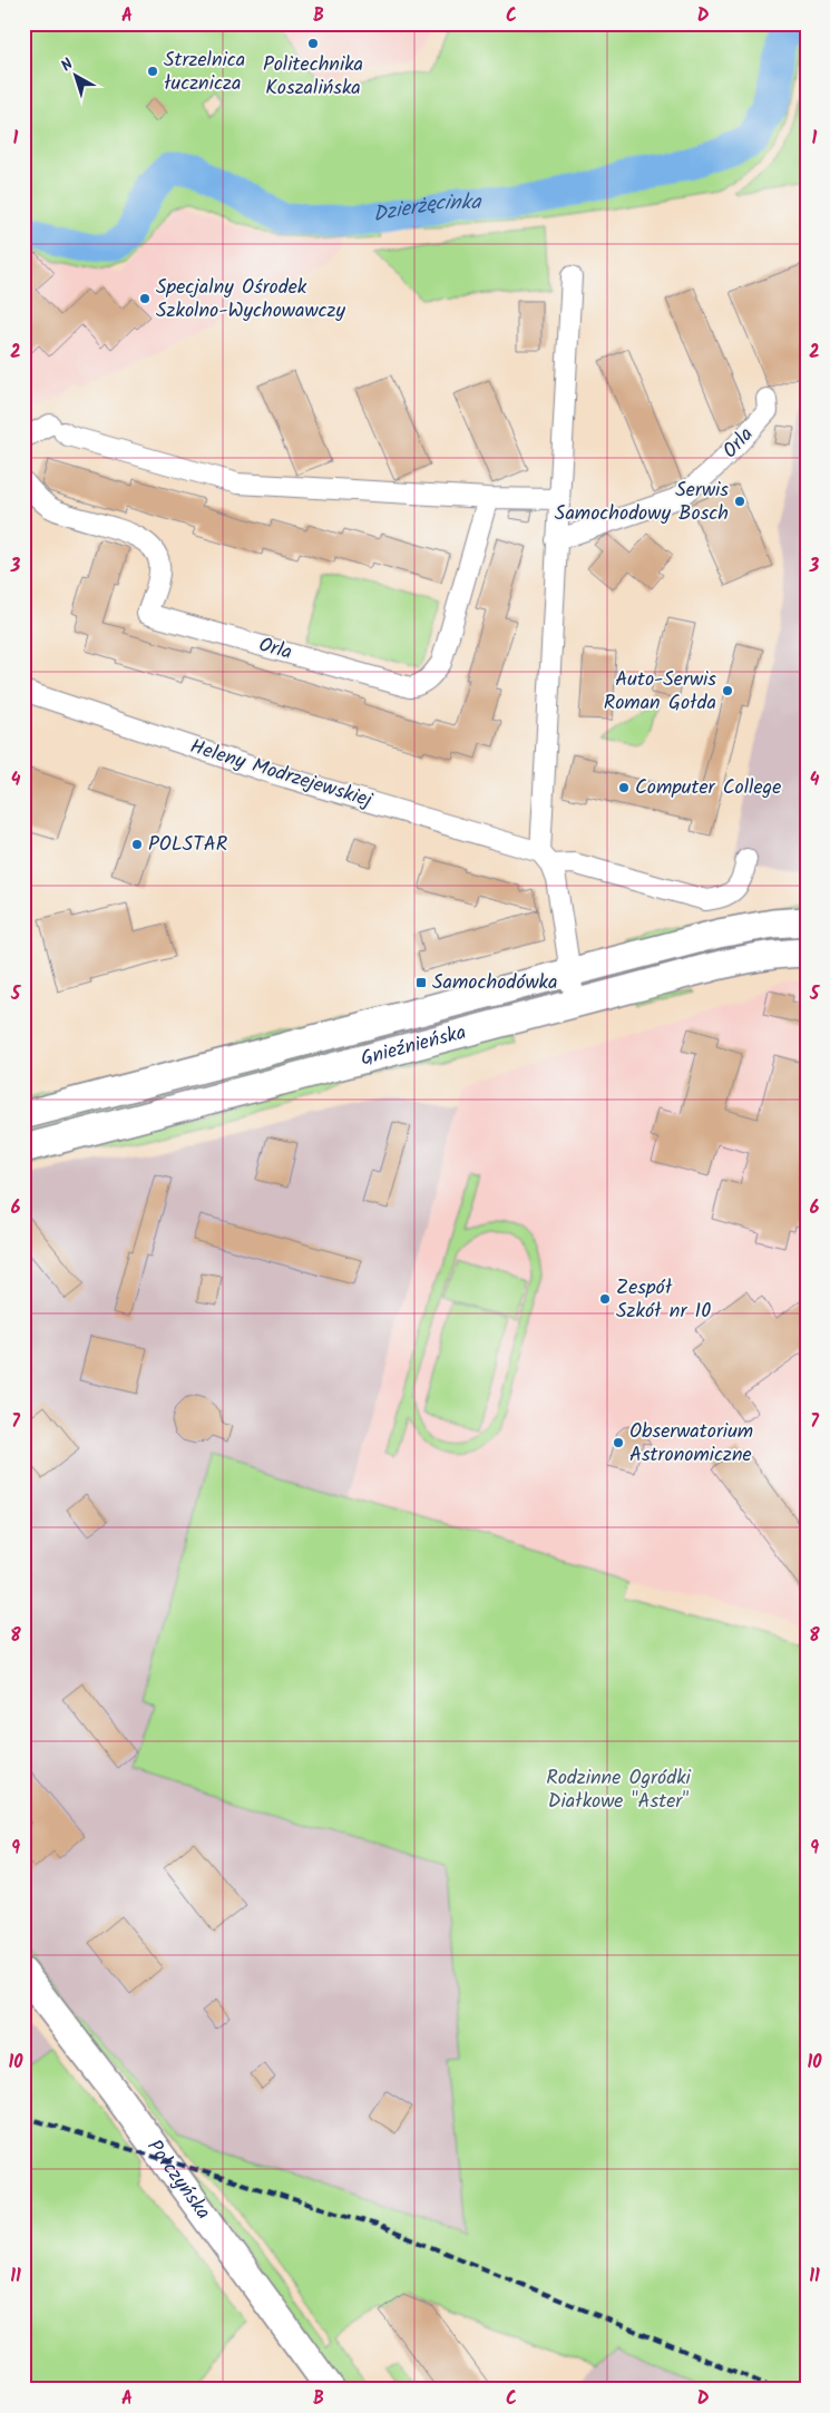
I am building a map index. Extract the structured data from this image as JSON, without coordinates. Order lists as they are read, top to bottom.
{
  "streets": {
    "street": [
      "Orla",
      "Heleny Modrzejewskiej",
      "Gnieźnieńska",
      "Połczyńska"
    ]
  },
  "water": ["Dzierżęcinka"],
  "parks": ["Rodzinne Ogródki Diałkowe \"Aster\""],
  "places": {
    "other": [
      "Politechnika Koszalińska",
      "Strzelnica łucznicza",
      "Specjalny Ośrodek Szkolno-Wychowawczy",
      "Serwis Samochodowy Bosch",
      "Auto-Serwis Roman Gołda",
      "Computer College",
      "POLSTAR",
      "Zespół Szkół nr 10",
      "Obserwatorium Astronomiczne"
    ],
    "transit": ["Samochodówka"]
  },
  "north": "top left",
  "grid": {
    "columns": [
      "A",
      "B",
      "C",
      "D"
    ],
    "rows": [
      "1",
      "2",
      "3",
      "4",
      "5",
      "6",
      "7",
      "8",
      "9",
      "10",
      "11"
    ]
  }
}
